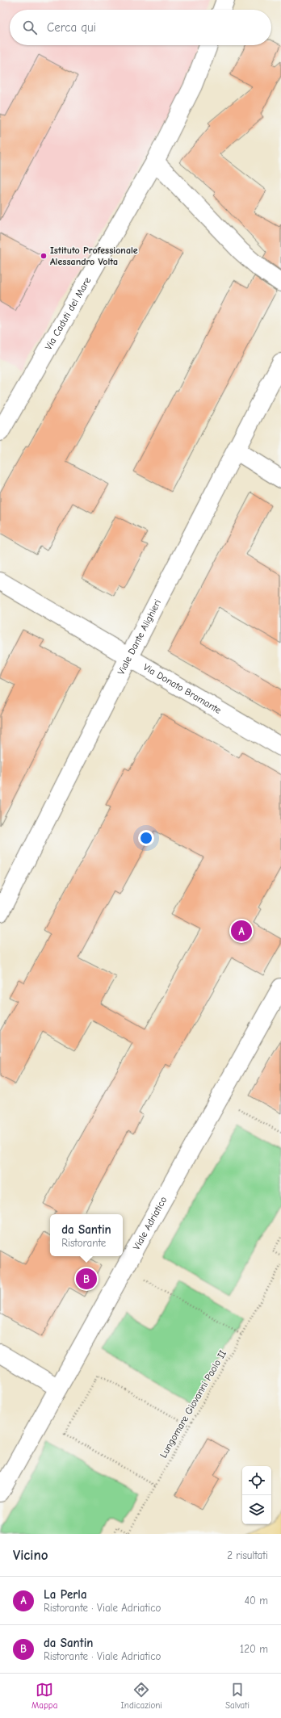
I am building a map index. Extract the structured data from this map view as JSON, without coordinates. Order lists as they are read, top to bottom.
{
  "streets": {
    "street": [
      "Via Caduti del Mare",
      "Viale Dante Alighieri",
      "Via Donato Bramante",
      "Viale Adriatico"
    ],
    "path": ["Lungomare Giovanni Paolo II"]
  },
  "crossings": [
    ["Viale Dante Alighieri", "Via Donato Bramante"]
  ],
  "places": ["Istituto Professionale Alessandro Volta"],
  "page": {
    "search": "Cerca qui",
    "pins": ["A", "B"],
    "popup": ["da Santin", "Ristorante"],
    "heading": ["Vicino", "2 risultati"],
    "list": [
      {
        "mark": "A",
        "name": "La Perla",
        "note": "Ristorante · Viale Adriatico",
        "value": "40 m"
      },
      {
        "mark": "B",
        "name": "da Santin",
        "note": "Ristorante · Viale Adriatico",
        "value": "120 m"
      }
    ],
    "nav": ["Mappa", "Indicazioni", "Salvati"]
  }
}
